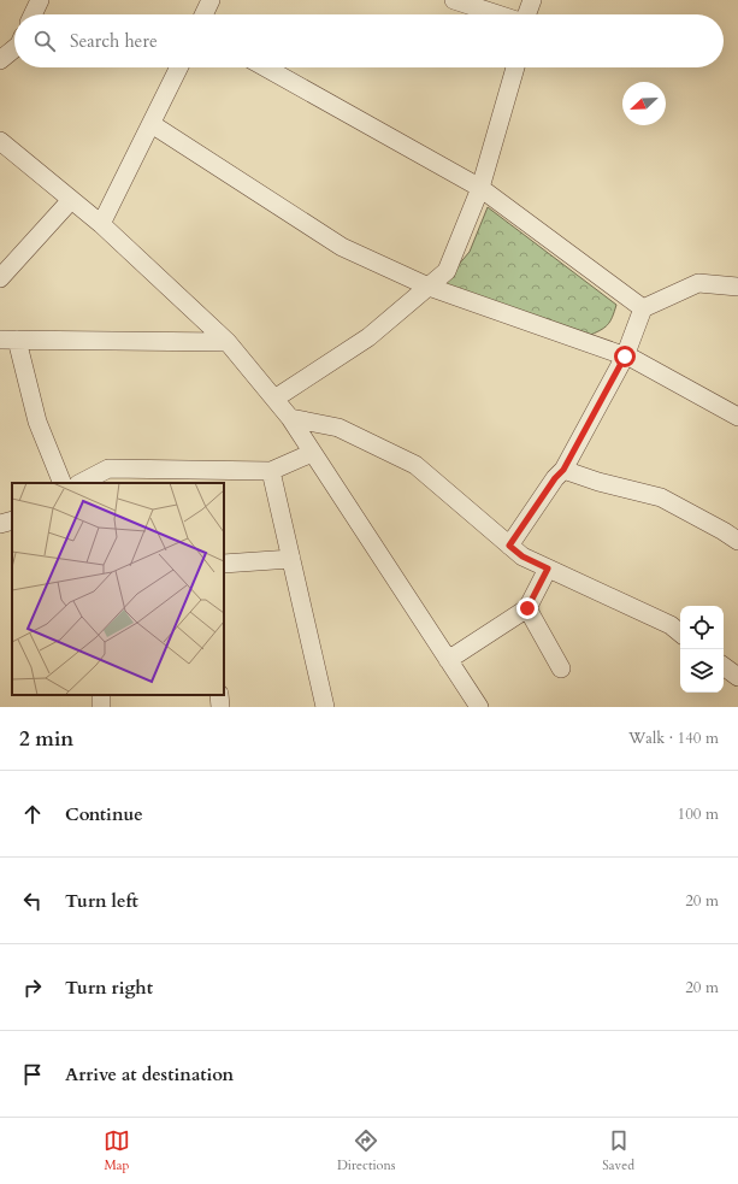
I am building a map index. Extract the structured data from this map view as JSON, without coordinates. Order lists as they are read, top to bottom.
{
  "north": "bottom left",
  "page": {
    "search": "Search here",
    "heading": ["2 min", "Walk · 140 m"],
    "list": [
      ["Continue", "100 m"],
      ["Turn left", "20 m"],
      ["Turn right", "20 m"],
      "Arrive at destination"
    ],
    "nav": ["Map", "Directions", "Saved"]
  }
}
